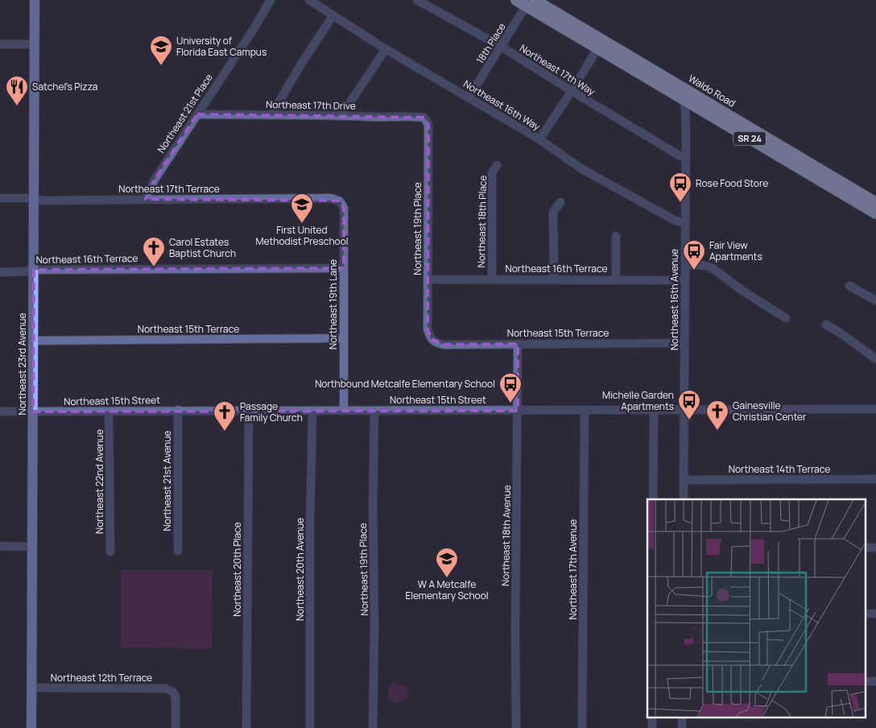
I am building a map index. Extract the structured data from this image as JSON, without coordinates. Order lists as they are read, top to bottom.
{
  "streets": {
    "highway": ["Waldo Road", "SR 24"],
    "main road": ["Northeast 23rd Avenue"],
    "street": [
      "18th Place",
      "Northeast 17th Way",
      "Northeast 17th Drive",
      "Northeast 16th Way",
      "Northeast 21st Place",
      "Northeast 17th Terrace",
      "Northeast 18th Place",
      "Northeast 19th Place",
      "Northeast 16th Terrace",
      "Northeast 16th Avenue",
      "Northeast 19th Lane",
      "Northeast 15th Terrace",
      "Northeast 15th Street",
      "Northeast 14th Terrace",
      "Northeast 21st Avenue",
      "Northeast 22nd Avenue",
      "Northeast 18th Avenue",
      "Northeast 20th Place",
      "Northeast 20th Avenue",
      "Northeast 17th Avenue",
      "Northeast 12th Terrace"
    ]
  },
  "crossings": [
    ["18th Place", "Northeast 17th Way"],
    ["18th Place", "Waldo Road"],
    ["18th Place", "Northeast 16th Way"],
    ["18th Place", "SR 24"],
    ["Northeast 17th Way", "Northeast 16th Avenue"],
    ["Waldo Road", "SR 24"],
    ["Waldo Road", "Northeast 16th Avenue"],
    ["Northeast 17th Drive", "Northeast 21st Place"],
    ["Northeast 17th Drive", "Northeast 19th Place"],
    ["Northeast 16th Way", "Northeast 16th Avenue"],
    ["Northeast 21st Place", "Northeast 17th Terrace"],
    ["Northeast 17th Terrace", "Northeast 19th Lane"],
    ["Northeast 17th Terrace", "Northeast 23rd Avenue"],
    ["Northeast 18th Place", "Northeast 16th Terrace"],
    ["Northeast 19th Place", "Northeast 16th Terrace"],
    ["Northeast 19th Place", "Northeast 15th Terrace"],
    ["Northeast 19th Place", "Northeast 15th Street"],
    ["Northeast 16th Terrace", "Northeast 16th Avenue"],
    ["Northeast 16th Terrace", "Northeast 19th Lane"],
    ["Northeast 16th Terrace", "Northeast 23rd Avenue"],
    ["Northeast 16th Avenue", "Northeast 15th Terrace"],
    ["Northeast 16th Avenue", "Northeast 15th Street"],
    ["Northeast 16th Avenue", "Northeast 14th Terrace"],
    ["Northeast 19th Lane", "Northeast 15th Terrace"],
    ["Northeast 19th Lane", "Northeast 15th Street"],
    ["Northeast 15th Terrace", "Northeast 23rd Avenue"],
    ["Northeast 15th Terrace", "Northeast 18th Avenue"],
    ["Northeast 23rd Avenue", "Northeast 15th Street"],
    ["Northeast 23rd Avenue", "Northeast 12th Terrace"],
    ["Northeast 15th Street", "Northeast 21st Avenue"],
    ["Northeast 15th Street", "Northeast 22nd Avenue"],
    ["Northeast 15th Street", "Northeast 18th Avenue"],
    ["Northeast 15th Street", "Northeast 20th Place"],
    ["Northeast 15th Street", "Northeast 20th Avenue"],
    ["Northeast 15th Street", "Northeast 17th Avenue"]
  ],
  "places": {
    "school or university": ["University of Florida East Campus", "First United Methodist Preschool", "W A Metcalfe Elementary School"],
    "restaurant": ["Satchel's Pizza"],
    "bus stop": [
      "Rose Food Store",
      "Fair View Apartments",
      "Northbound Metcalfe Elementary School",
      "Michelle Garden Apartments"
    ],
    "church": ["Carol Estates Baptist Church", "Gainesville Christian Center", "Passage Family Church"]
  }
}
